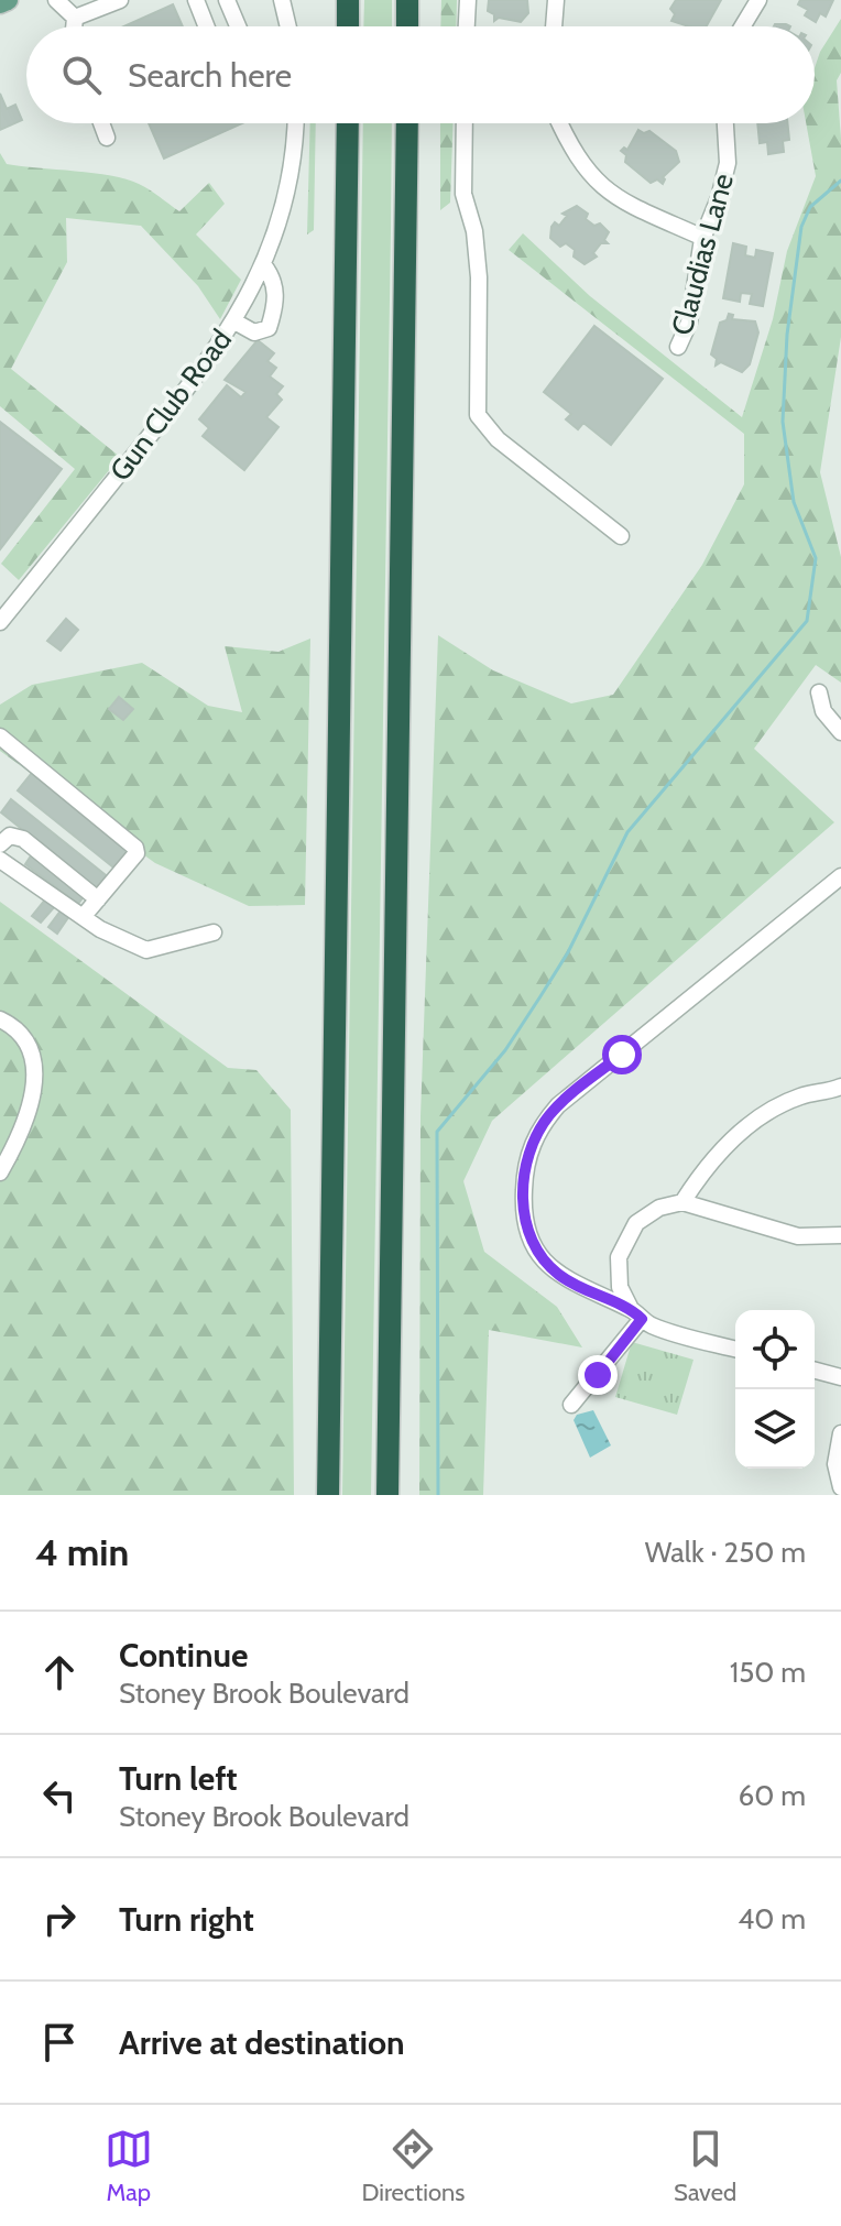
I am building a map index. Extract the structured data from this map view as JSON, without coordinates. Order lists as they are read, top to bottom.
{
  "streets": {
    "street": ["Claudias Lane", "Gun Club Road"]
  },
  "page": {
    "search": "Search here",
    "heading": ["4 min", "Walk · 250 m"],
    "list": [
      ["Continue", "Stoney Brook Boulevard", "150 m"],
      ["Turn left", "Stoney Brook Boulevard", "60 m"],
      ["Turn right", "40 m"],
      "Arrive at destination"
    ],
    "nav": ["Map", "Directions", "Saved"]
  }
}
